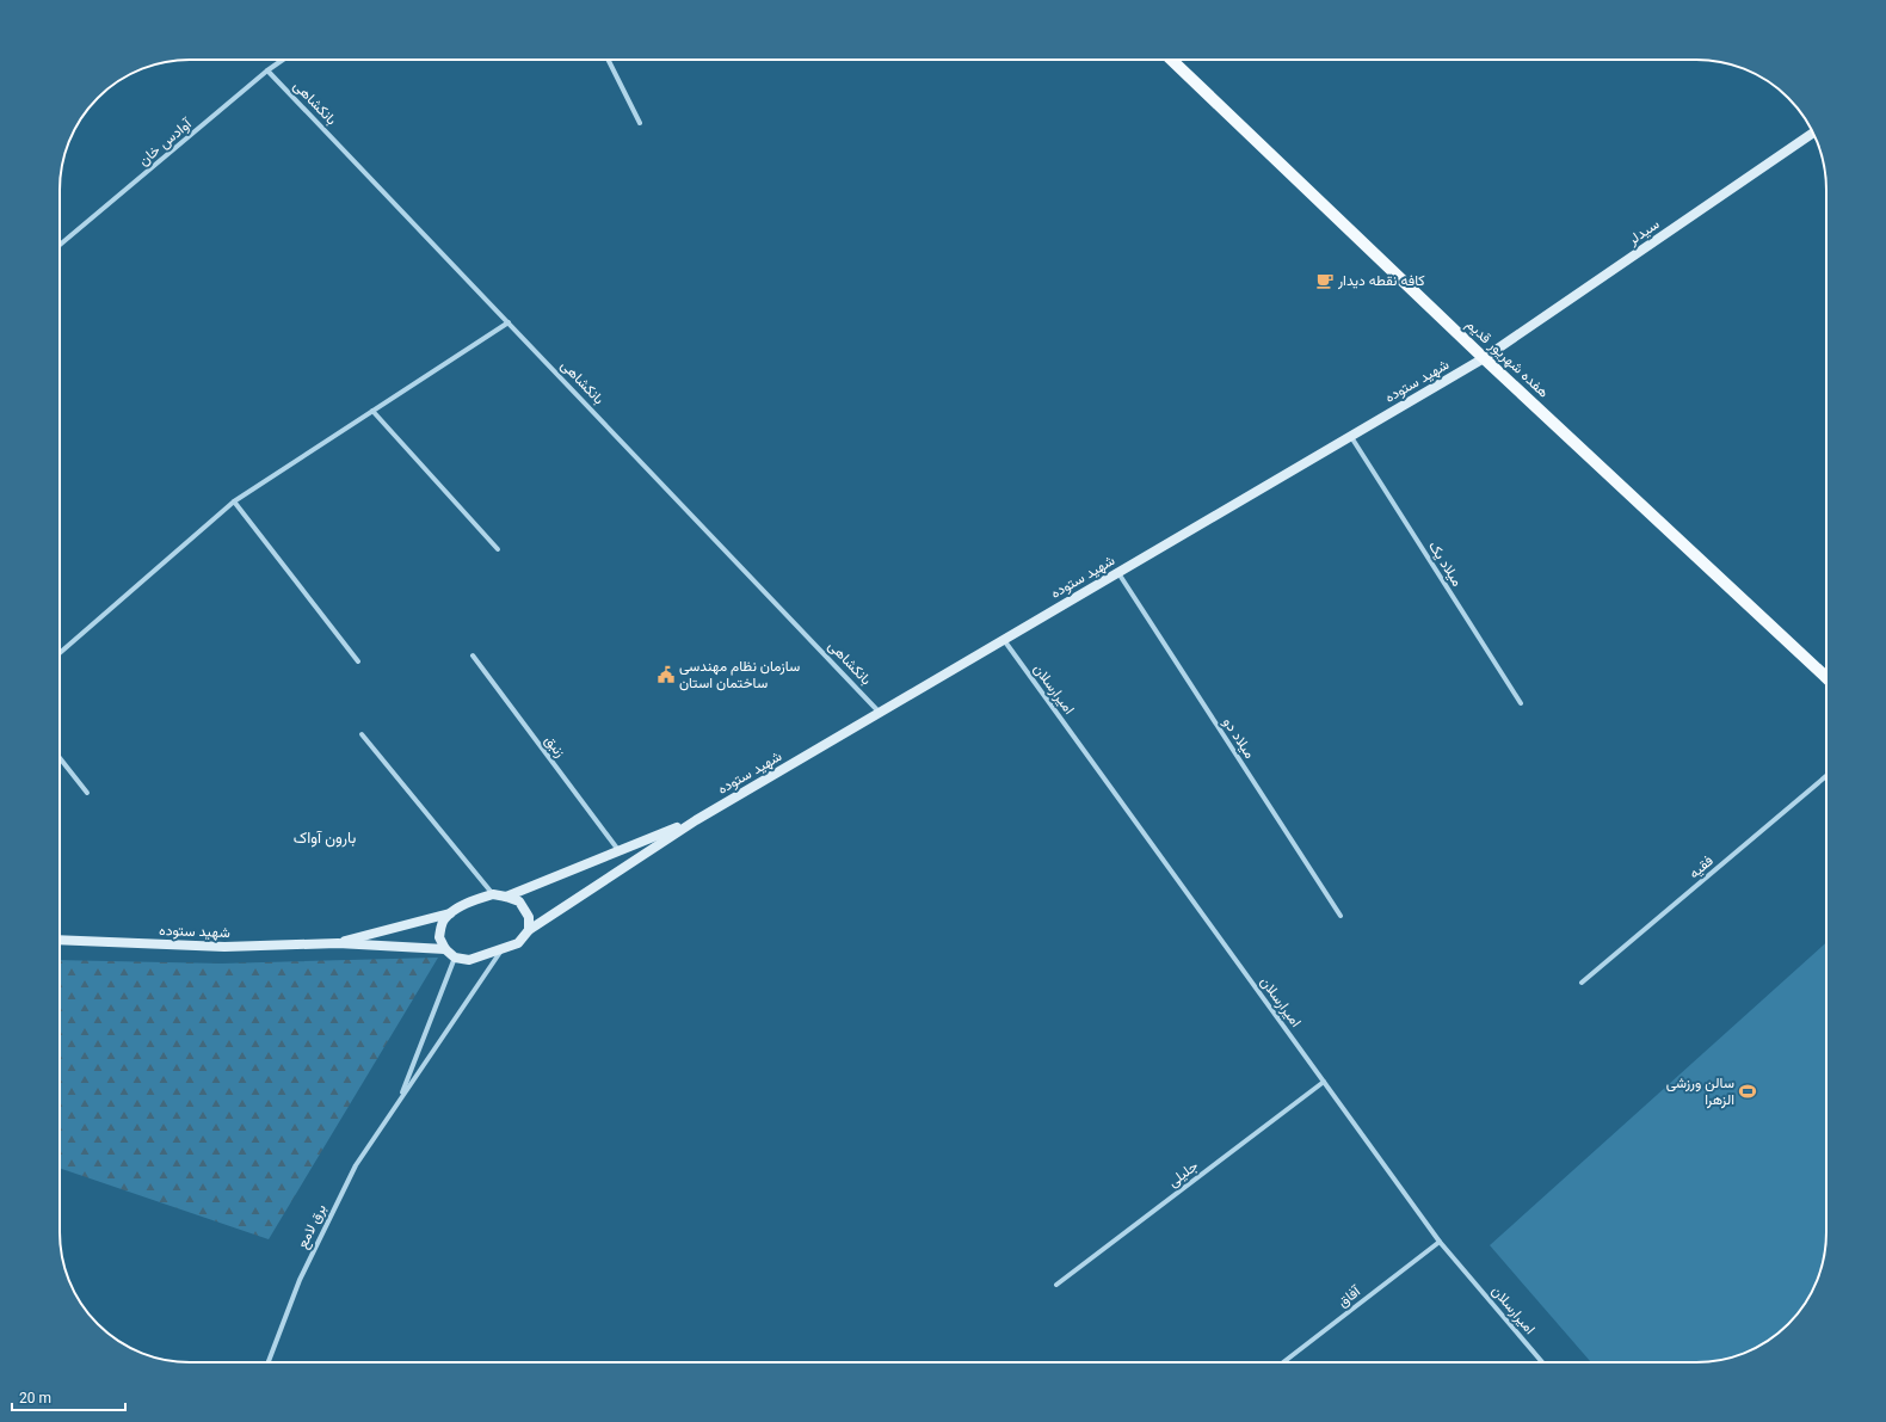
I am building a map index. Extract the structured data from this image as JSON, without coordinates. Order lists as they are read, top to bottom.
{
  "streets": {
    "main road": ["سیدلر", "هفده شهریور قدیم", "شهید ستوده"],
    "street": [
      "بانکشاهی",
      "آوادس خان",
      "میلاد یک",
      "امیرارسلان",
      "میلاد دو",
      "زنبق",
      "فقیه",
      "جلیلی",
      "برق لامع",
      "آفاق"
    ]
  },
  "crossings": [
    ["بانکشاهی", "آوادس خان"],
    ["بانکشاهی", "شهید ستوده"],
    ["سیدلر", "هفده شهریور قدیم"],
    ["سیدلر", "شهید ستوده"],
    ["هفده شهریور قدیم", "شهید ستوده"],
    ["شهید ستوده", "میلاد یک"],
    ["شهید ستوده", "امیرارسلان"],
    ["شهید ستوده", "میلاد دو"],
    ["شهید ستوده", "زنبق"],
    ["شهید ستوده", "برق لامع"],
    ["امیرارسلان", "جلیلی"],
    ["امیرارسلان", "آفاق"]
  ],
  "districts": ["بارون آواک"],
  "places": {
    "cafe": ["کافه نقطه دیدار"],
    "public building": ["سازمان نظام مهندسی ساختمان استان"],
    "sports": ["سالن ورزشی الزهرا"]
  },
  "scale_bar": "20 m"
}
